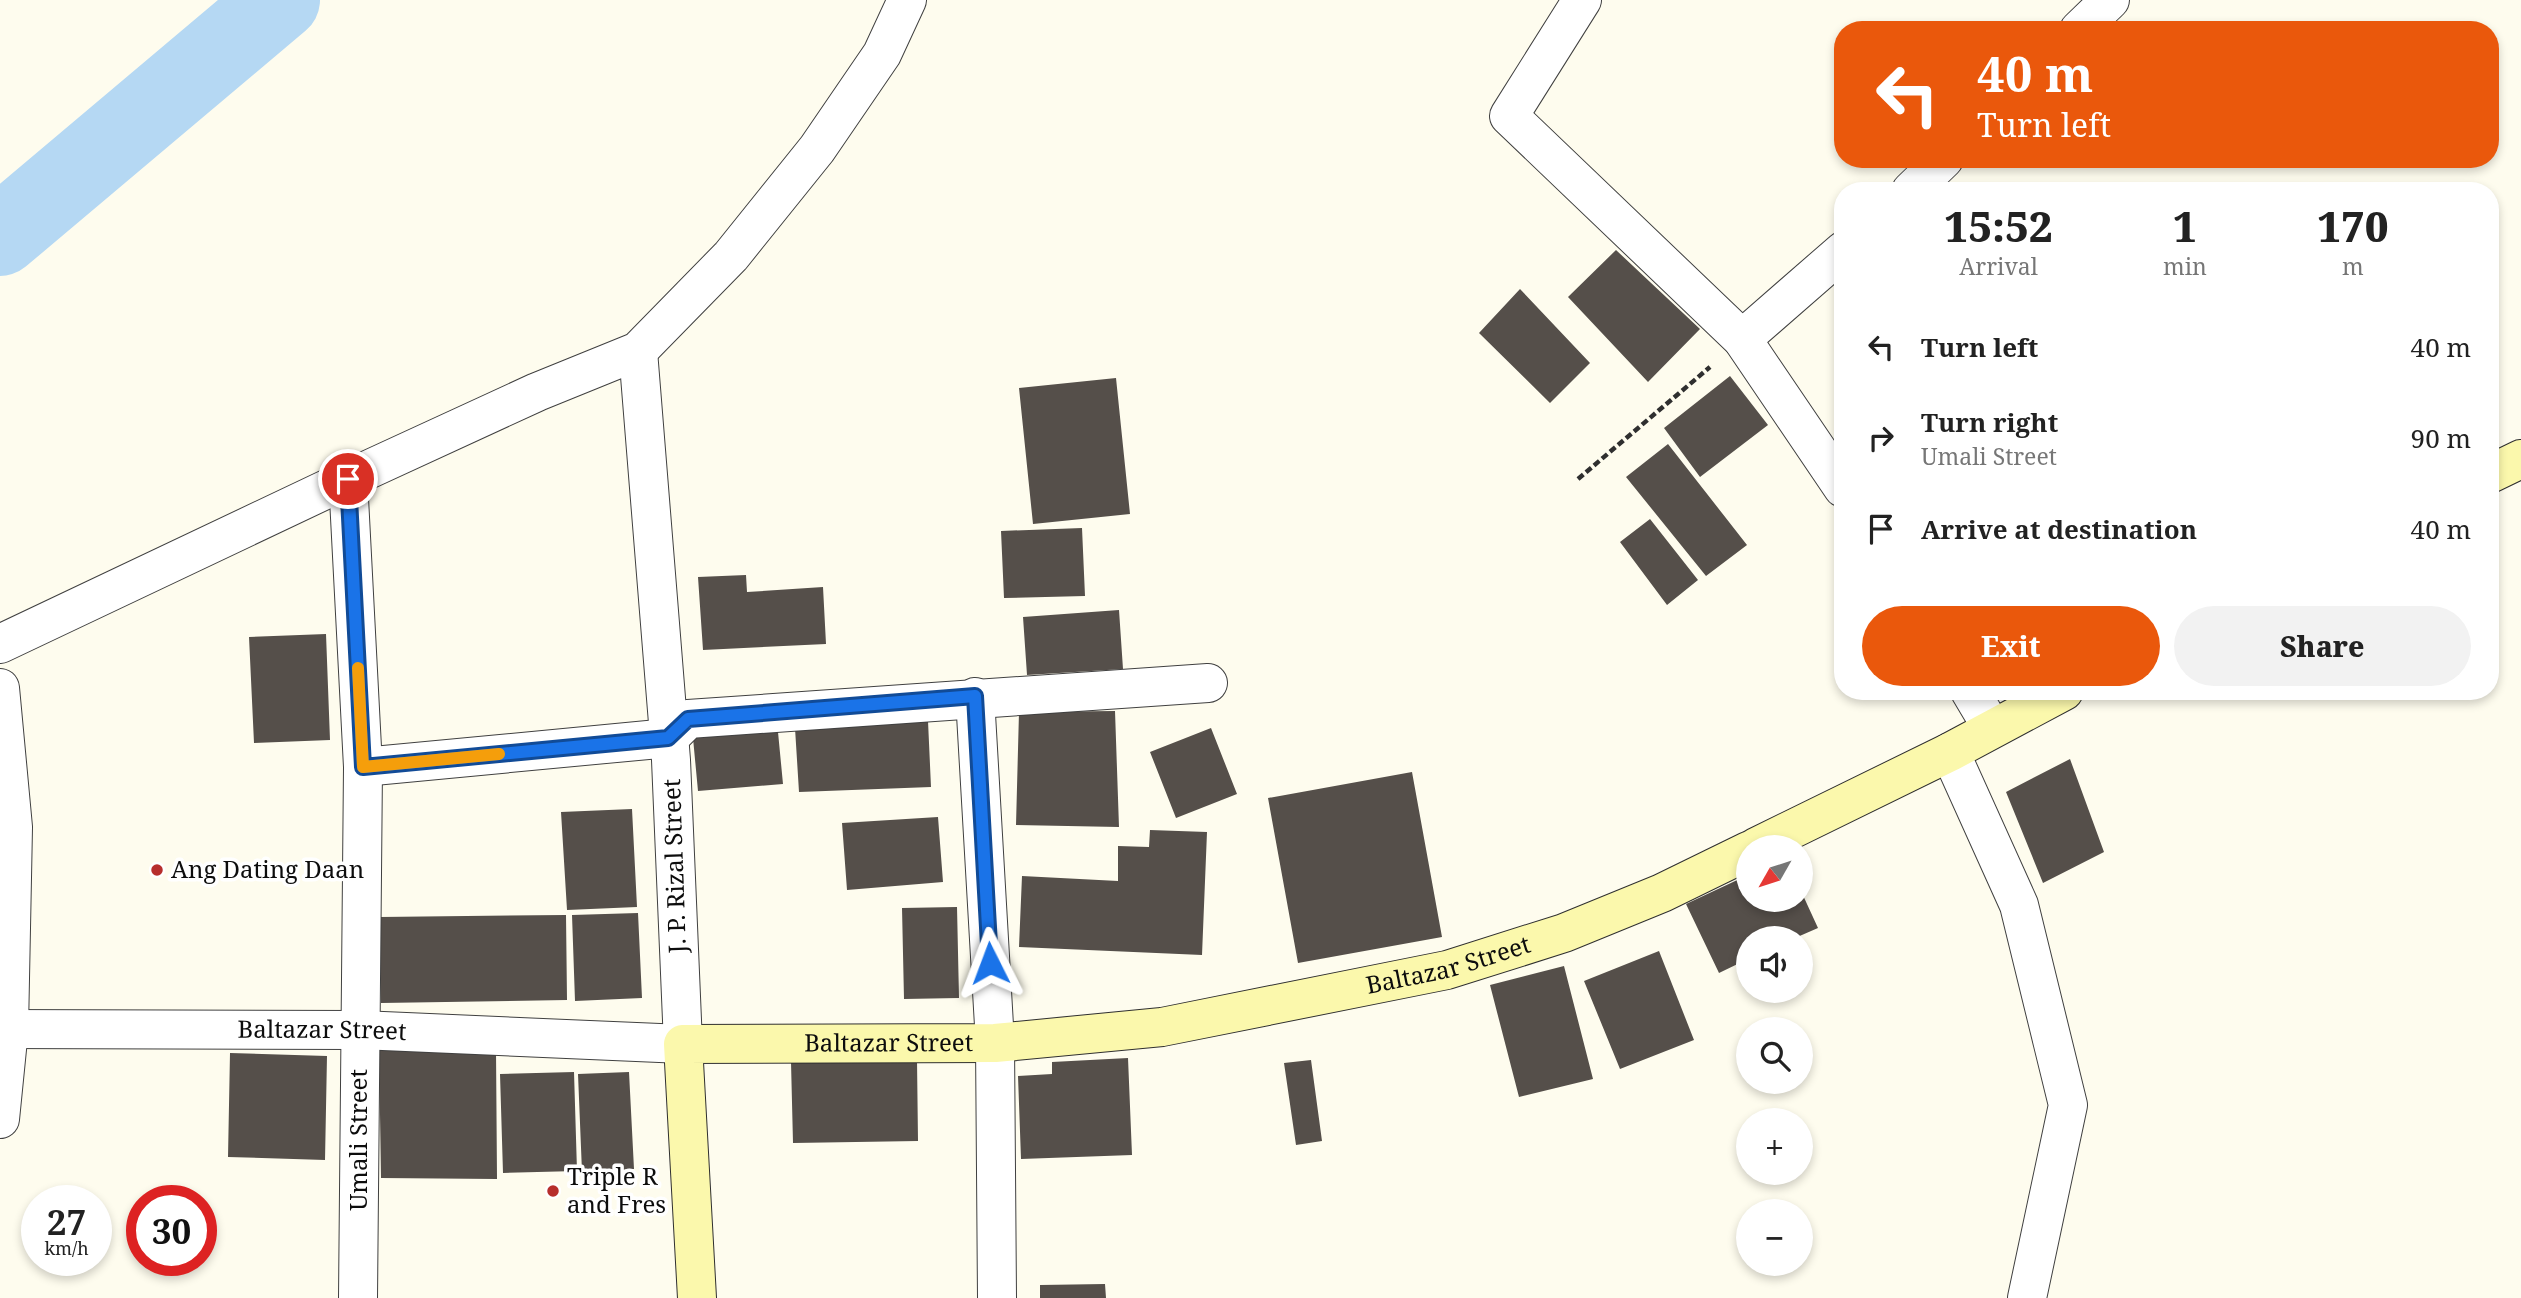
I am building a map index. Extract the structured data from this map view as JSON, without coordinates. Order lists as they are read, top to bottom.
{
  "streets": {
    "main road": ["J. P. Rizal Street", "Baltazar Street"],
    "street": ["Umali Street"]
  },
  "crossings": [
    ["J. P. Rizal Street", "Baltazar Street"],
    ["Baltazar Street", "Umali Street"]
  ],
  "places": ["Ang Dating Daan", "Triple R and Fres"],
  "north": "bottom left",
  "page": {
    "turn": ["40 m", "Turn left"],
    "eta": [
      "15:52",
      "Arrival",
      "1",
      "min",
      "170",
      "m"
    ],
    "list": [
      {
        "name": "Turn left",
        "value": "40 m"
      },
      {
        "name": "Turn right",
        "note": "Umali Street",
        "value": "90 m"
      },
      {
        "name": "Arrive at destination",
        "value": "40 m"
      }
    ],
    "buttons": ["Exit", "Share"],
    "map_buttons": ["+", "−"],
    "speed": "27 km/h",
    "limit": "30"
  }
}
